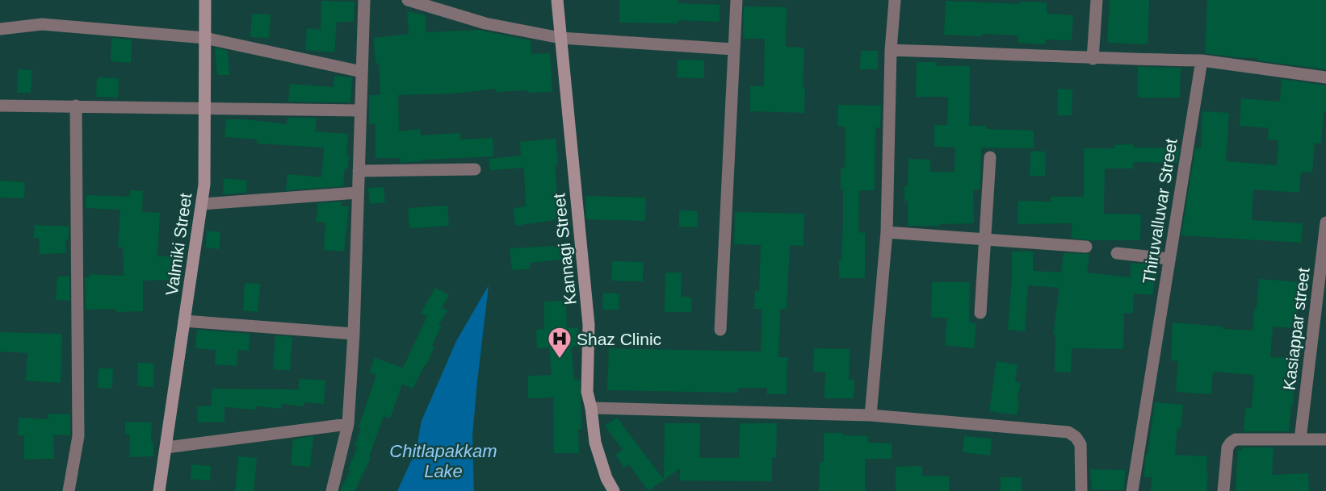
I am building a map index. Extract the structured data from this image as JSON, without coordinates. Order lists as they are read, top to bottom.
{
  "streets": {
    "street": [
      "Thiruvalluvar Street",
      "Valmiki Street",
      "Kannagi Street",
      "Kasiappar street"
    ]
  },
  "water": ["Chitlapakkam Lake"],
  "places": {
    "hospital": ["Shaz Clinic"]
  }
}
